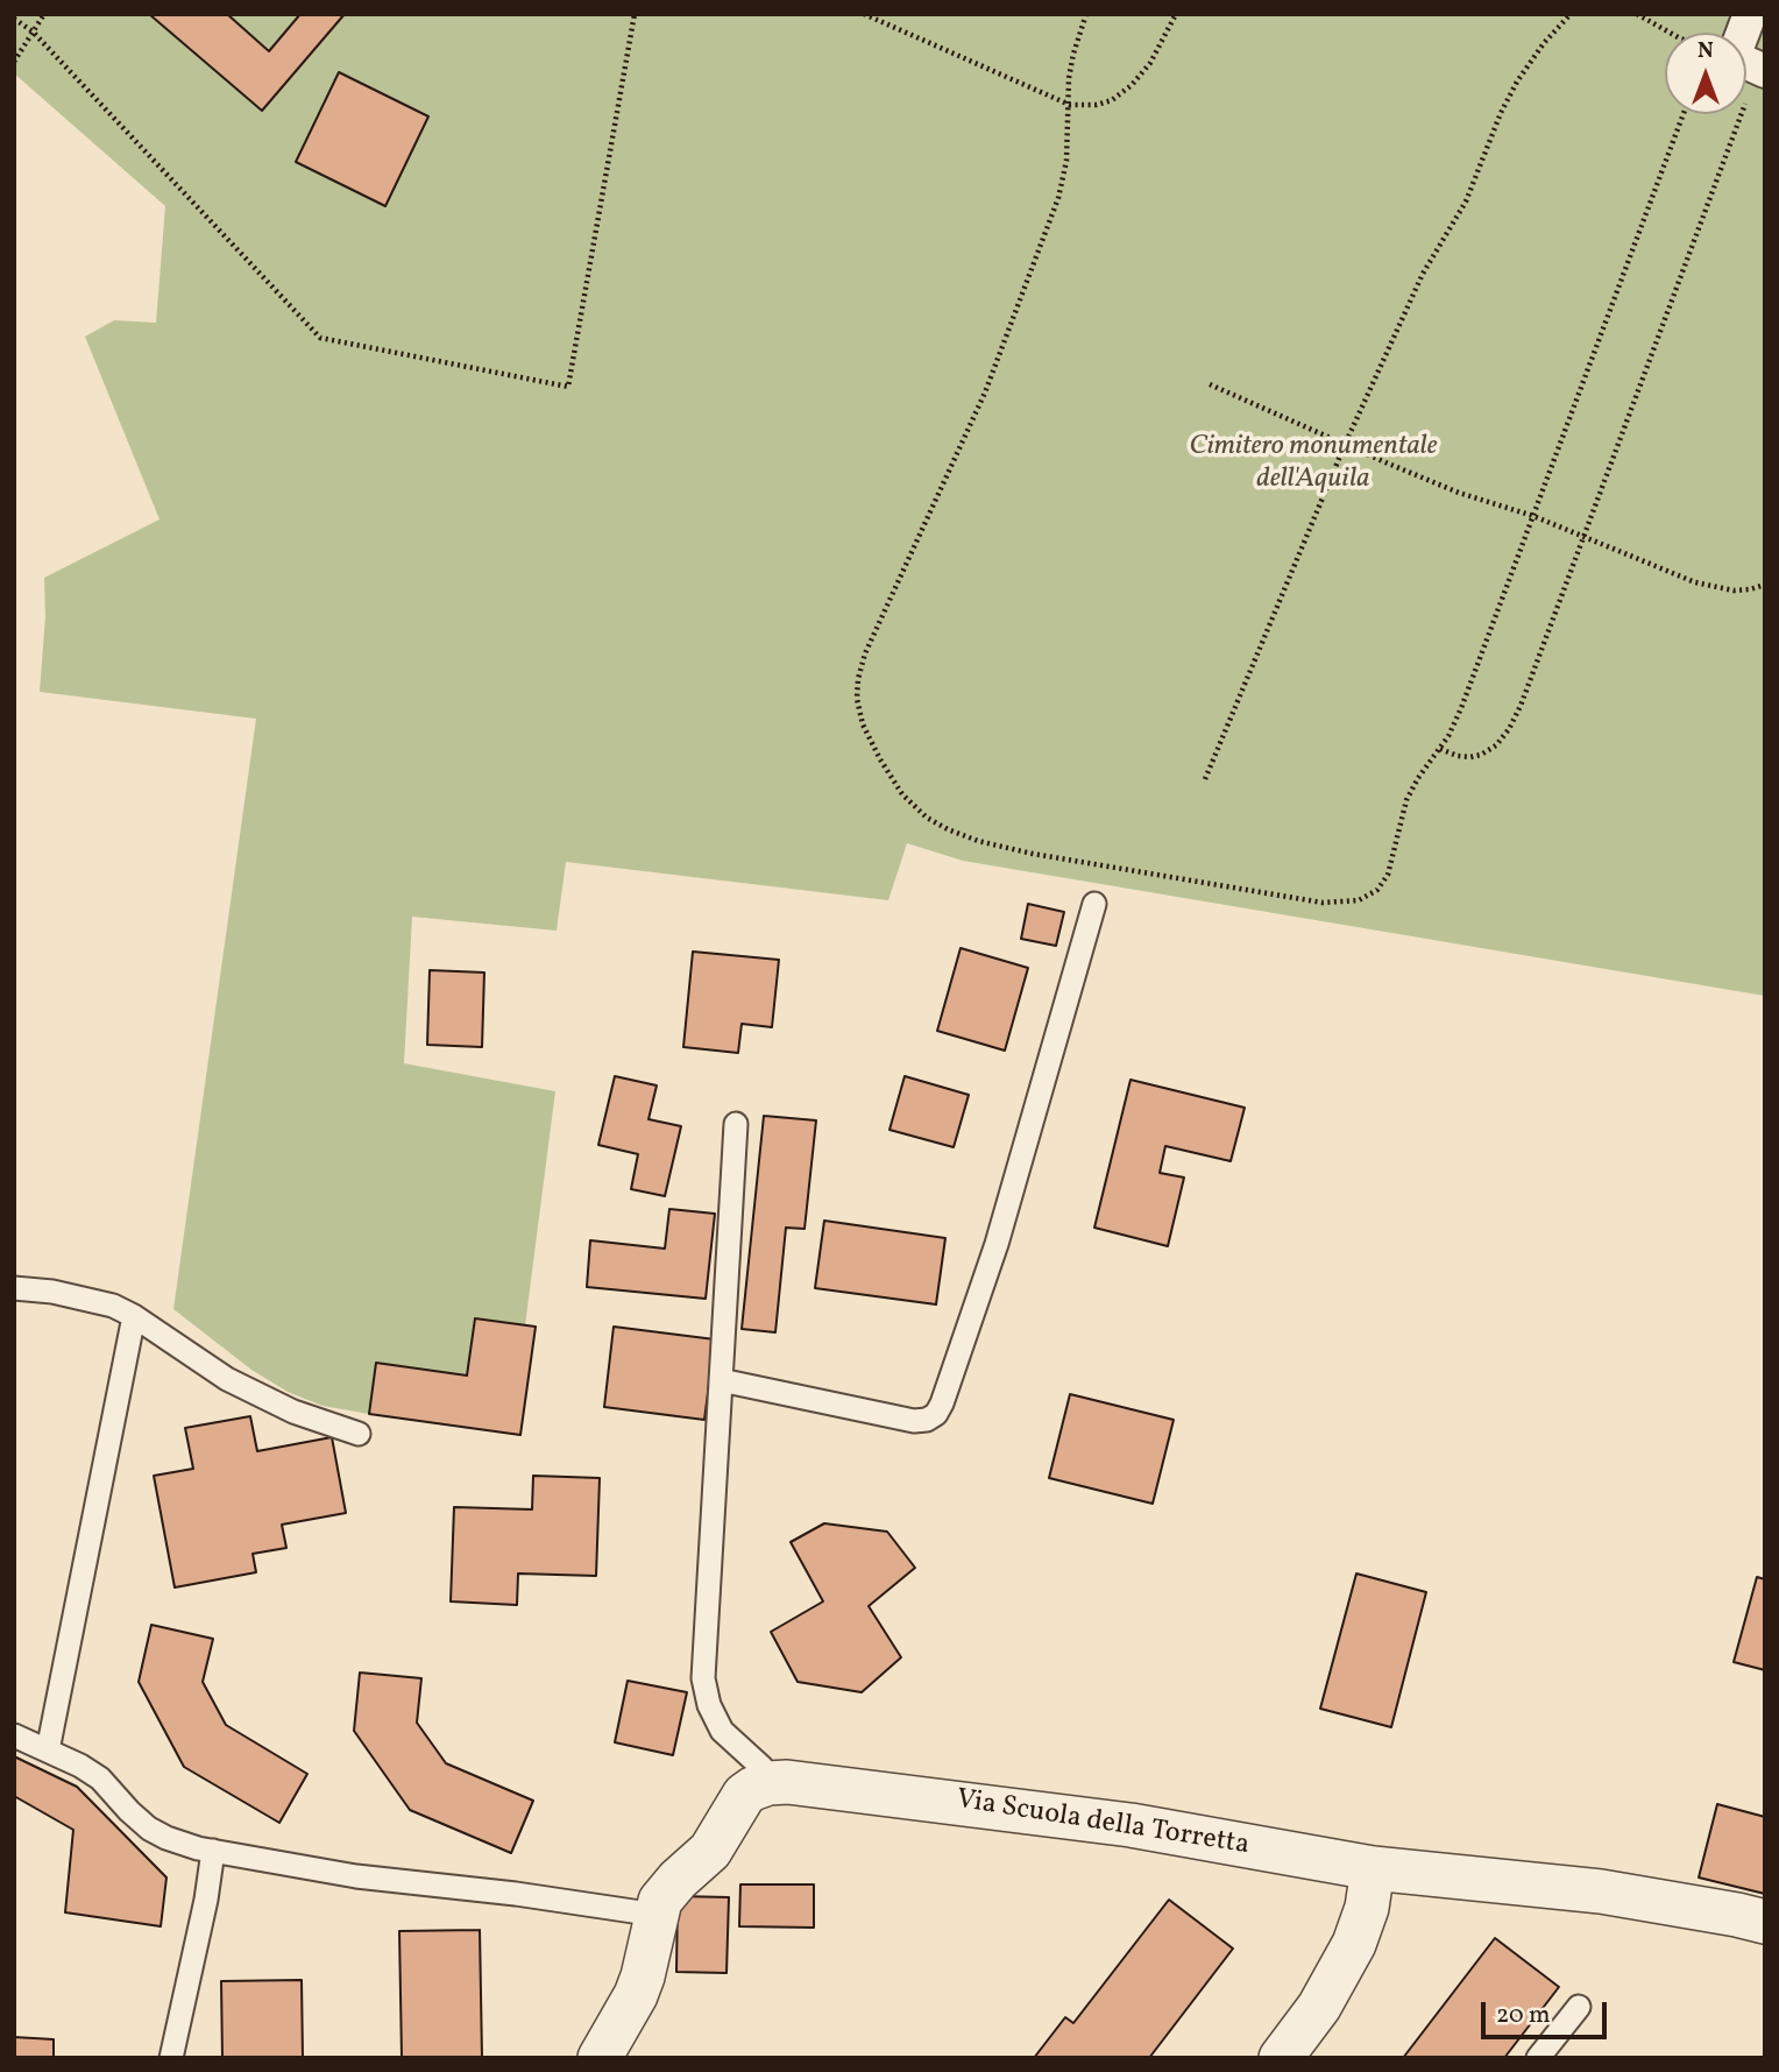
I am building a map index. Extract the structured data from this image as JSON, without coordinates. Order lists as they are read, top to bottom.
{
  "streets": {
    "street": ["Via Scuola della Torretta"]
  },
  "parks": ["Cimitero monumentale dell'Aquila"],
  "scale_bar": "20 m",
  "north": "top"
}
